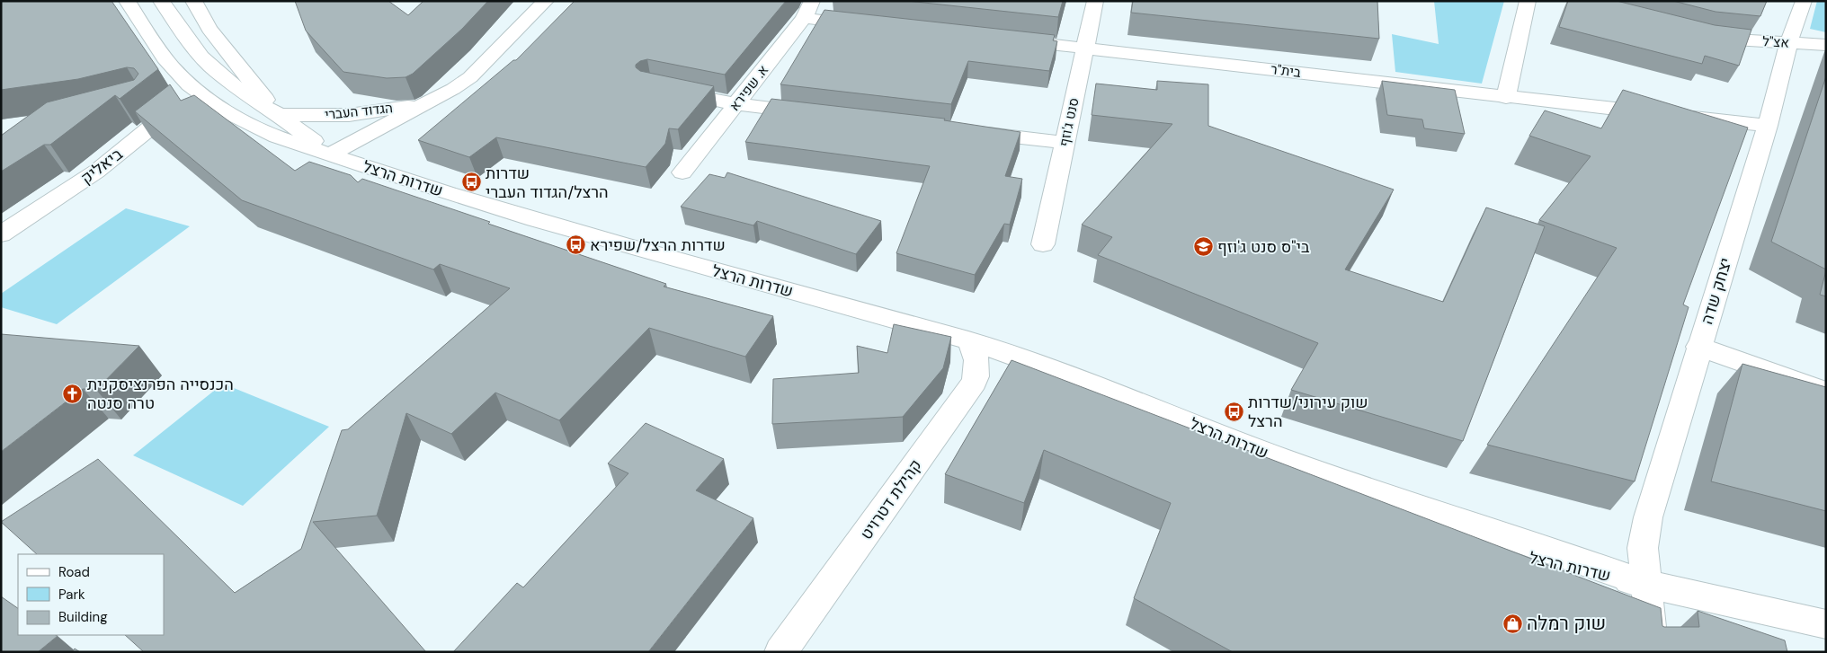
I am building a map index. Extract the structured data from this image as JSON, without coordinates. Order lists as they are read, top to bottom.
{
  "streets": {
    "street": [
      "אצ\"ל",
      "בית\"ר",
      "א. שפירא",
      "הגדוד העברי",
      "סנט ג'וזף",
      "ביאליק",
      "שדרות הרצל",
      "יצחק שדה",
      "קהילת דטרויט"
    ]
  },
  "crossings": [
    ["אצ\"ל", "יצחק שדה"],
    ["בית\"ר", "סנט ג'וזף"],
    ["בית\"ר", "יצחק שדה"],
    ["הגדוד העברי", "שדרות הרצל"],
    ["ביאליק", "שדרות הרצל"],
    ["שדרות הרצל", "יצחק שדה"],
    ["שדרות הרצל", "קהילת דטרויט"]
  ],
  "places": {
    "bus stop": ["שדרות הרצל/הגדוד העברי", "שדרות הרצל/שפירא", "שוק עירוני/שדרות הרצל"],
    "school or university": ["בי\"ס סנט ג'וזף"],
    "church": ["הכנסייה הפרנציסקנית טרה סנטה"],
    "shop": ["שוק רמלה"]
  },
  "legend": ["Road", "Park", "Building"]
}
